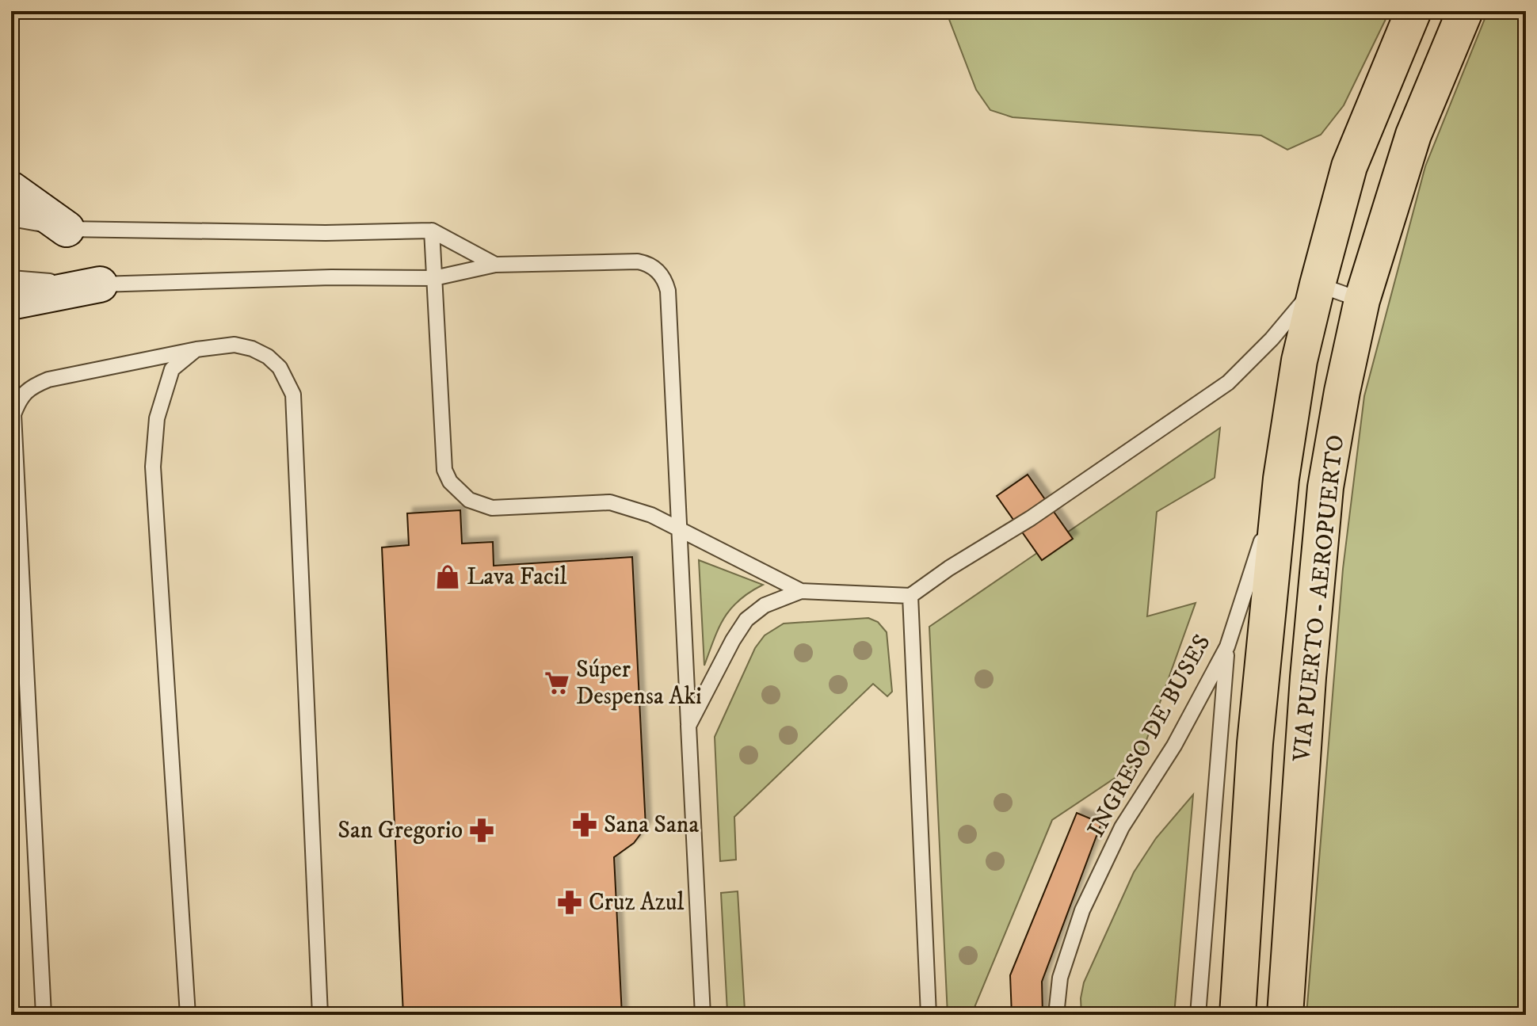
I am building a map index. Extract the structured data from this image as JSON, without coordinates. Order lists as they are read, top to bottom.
{
  "streets": {
    "main road": ["VIA PUERTO - AEROPUERTO"],
    "lane": ["INGRESO DE BUSES"]
  },
  "crossings": [
    ["VIA PUERTO - AEROPUERTO", "INGRESO DE BUSES"]
  ],
  "places": {
    "shop": ["Lava Facil"],
    "supermarket": ["Súper Despensa Aki"],
    "pharmacy": ["Sana Sana", "San Gregorio", "Cruz Azul"]
  }
}
